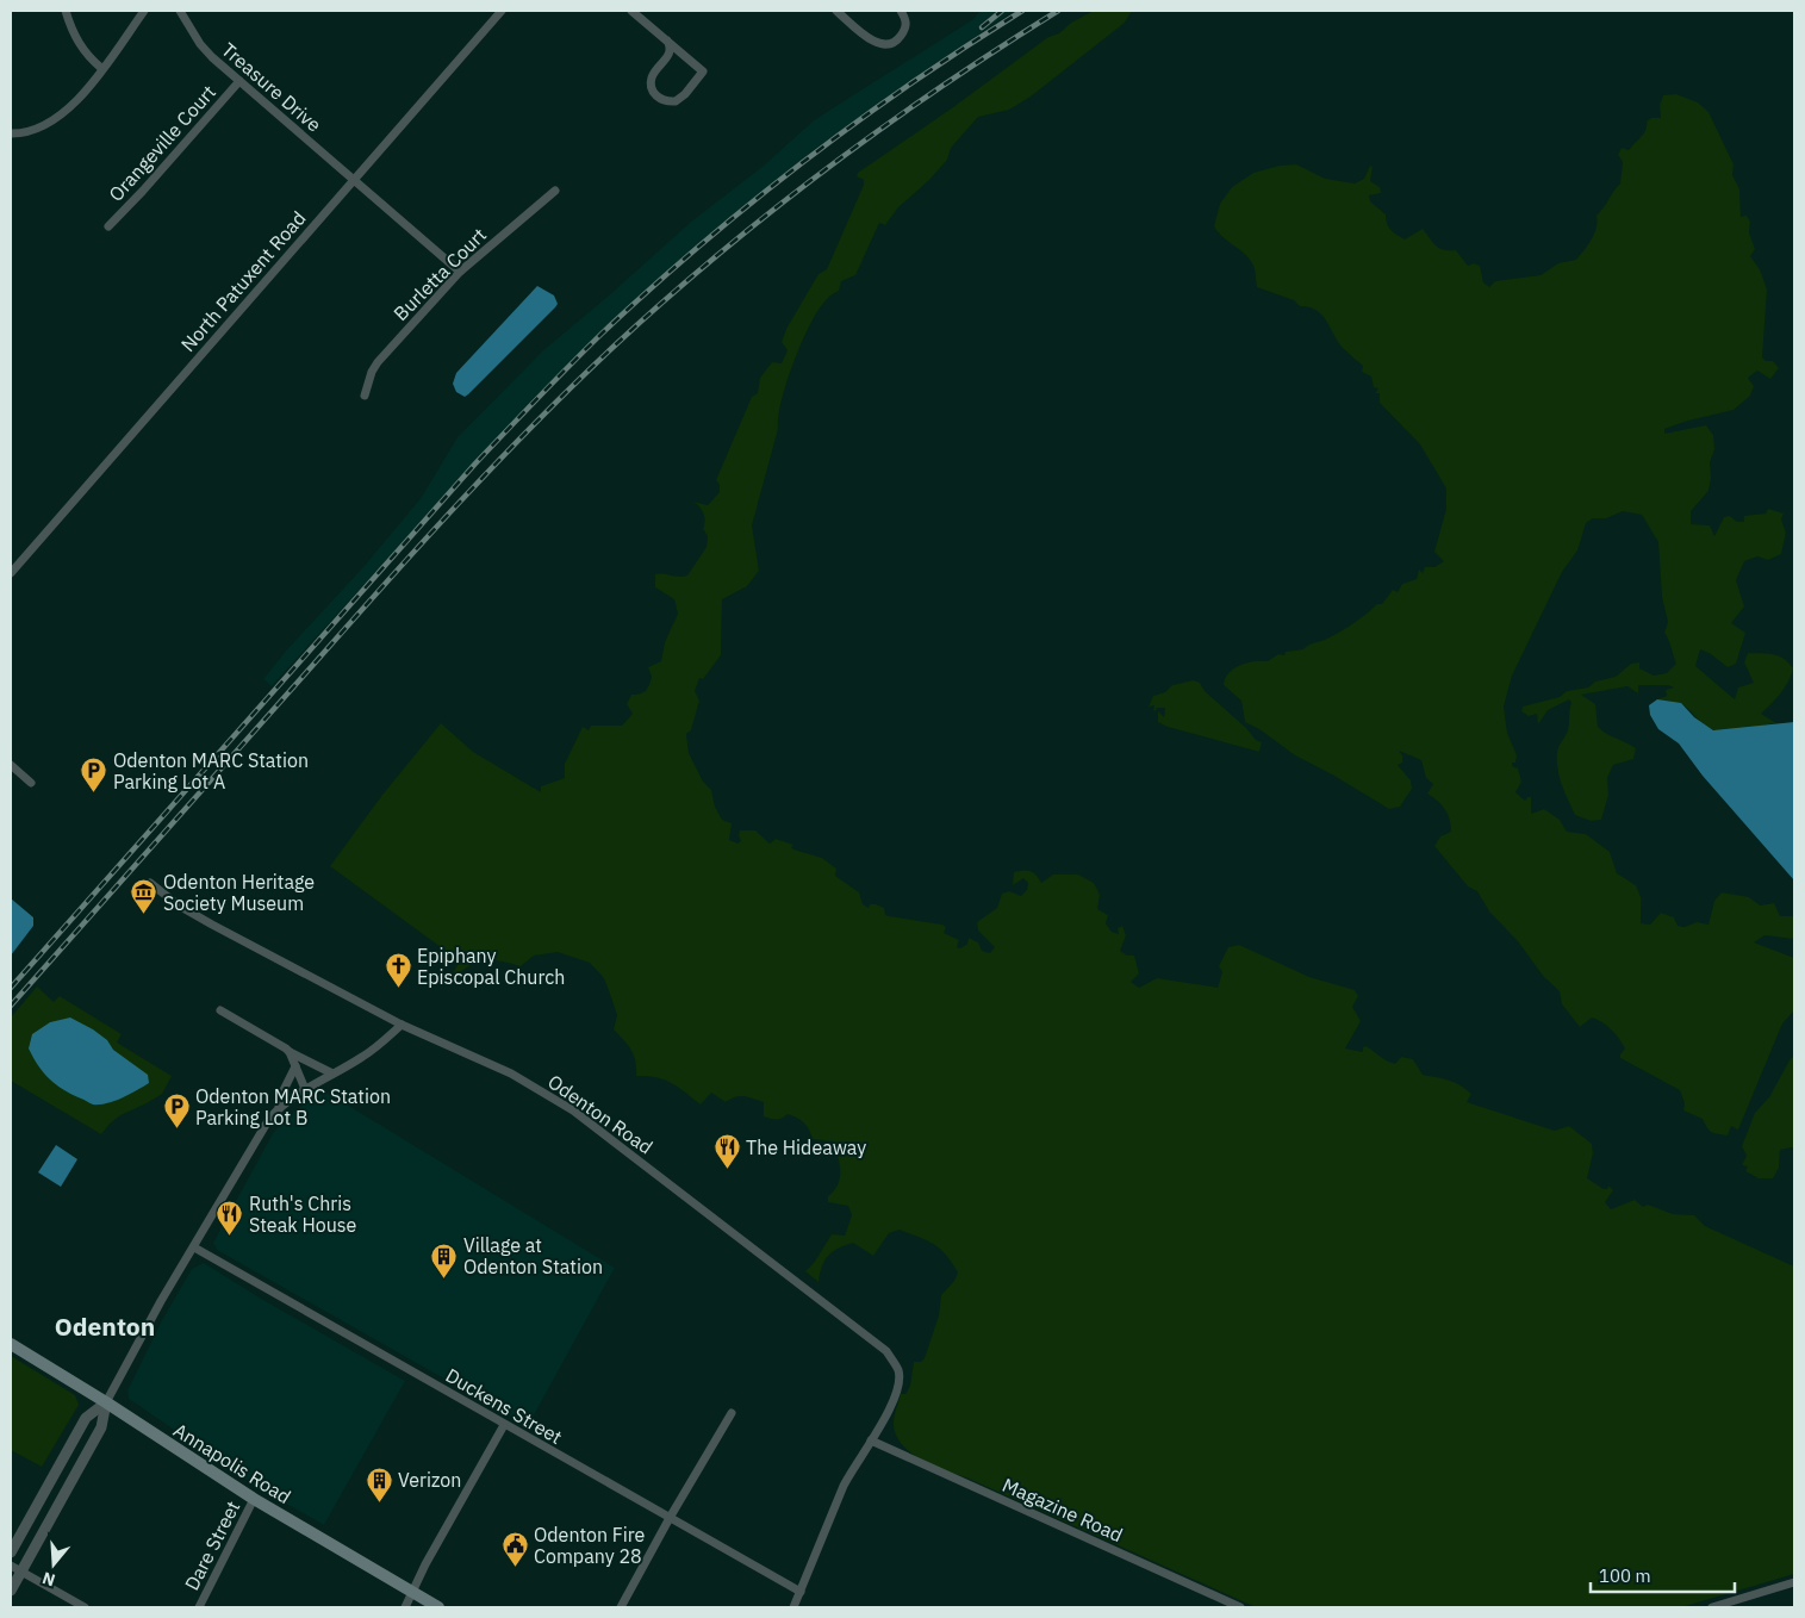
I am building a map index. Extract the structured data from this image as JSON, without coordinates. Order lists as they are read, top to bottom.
{
  "streets": {
    "main road": ["Annapolis Road"],
    "street": [
      "Treasure Drive",
      "Orangeville Court",
      "Burletta Court",
      "North Patuxent Road",
      "Odenton Road",
      "Duckens Street",
      "Magazine Road",
      "Dare Street"
    ]
  },
  "crossings": [
    ["Treasure Drive", "Orangeville Court"],
    ["Treasure Drive", "Burletta Court"],
    ["Treasure Drive", "North Patuxent Road"],
    ["Odenton Road", "Duckens Street"],
    ["Odenton Road", "Magazine Road"],
    ["Annapolis Road", "Dare Street"]
  ],
  "districts": ["Odenton"],
  "places": {
    "parking": ["Odenton MARC Station Parking Lot A", "Odenton MARC Station Parking Lot B"],
    "museum": ["Odenton Heritage Society Museum"],
    "church": ["Epiphany Episcopal Church"],
    "restaurant": ["The Hideaway", "Ruth's Chris Steak House"],
    "building": ["Village at Odenton Station", "Verizon"],
    "public building": ["Odenton Fire Company 28"]
  },
  "scale_bar": "100 m",
  "north": "bottom"
}
